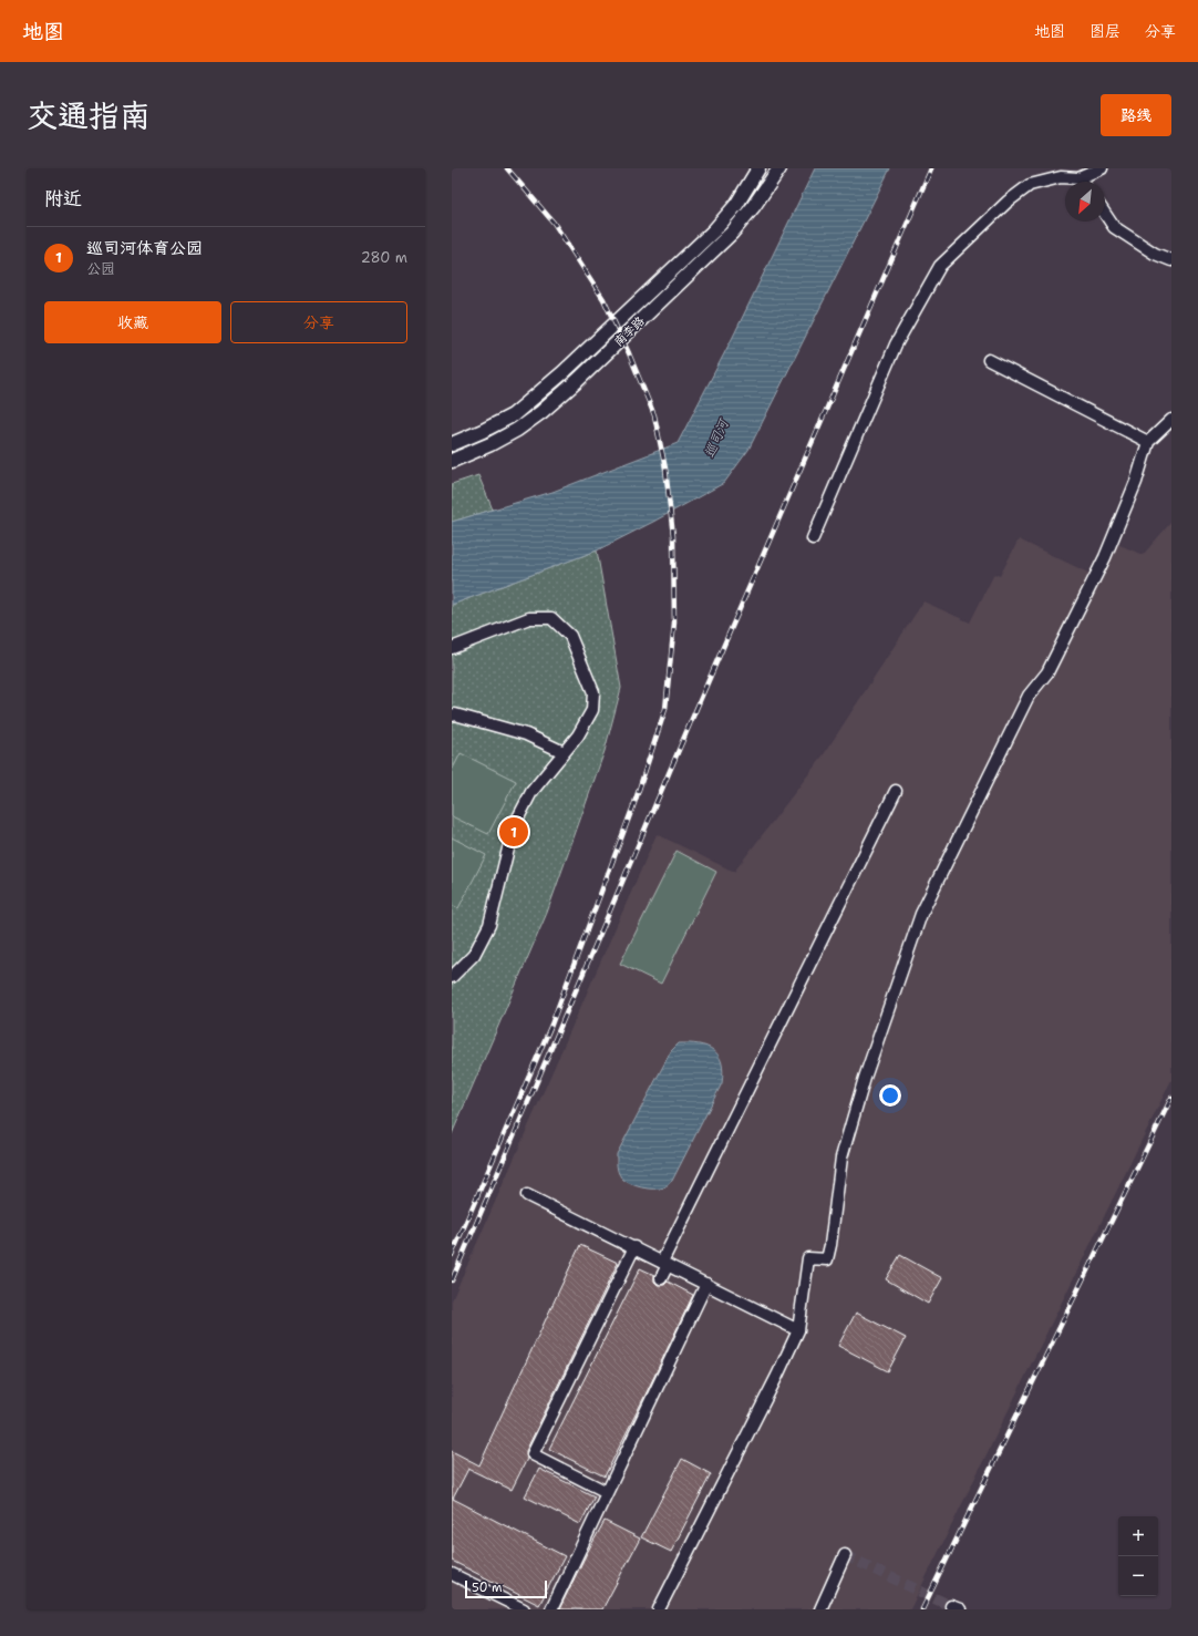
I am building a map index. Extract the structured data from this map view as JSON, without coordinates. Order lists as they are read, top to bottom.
{
  "streets": {
    "main road": ["南李路"]
  },
  "water": ["巡司河"],
  "scale_bar": "50 m",
  "north": "bottom left",
  "page": {
    "header": "地图",
    "nav": ["地图", "图层", "分享"],
    "title": "交通指南",
    "buttons": [
      "路线",
      ["收藏", "分享"]
    ],
    "heading": "附近",
    "list": [
      {
        "mark": "1",
        "name": "巡司河体育公园",
        "note": "公园",
        "value": "280 m"
      }
    ],
    "pins": "1",
    "map_buttons": ["+", "−"],
    "scale": "50 m"
  }
}
